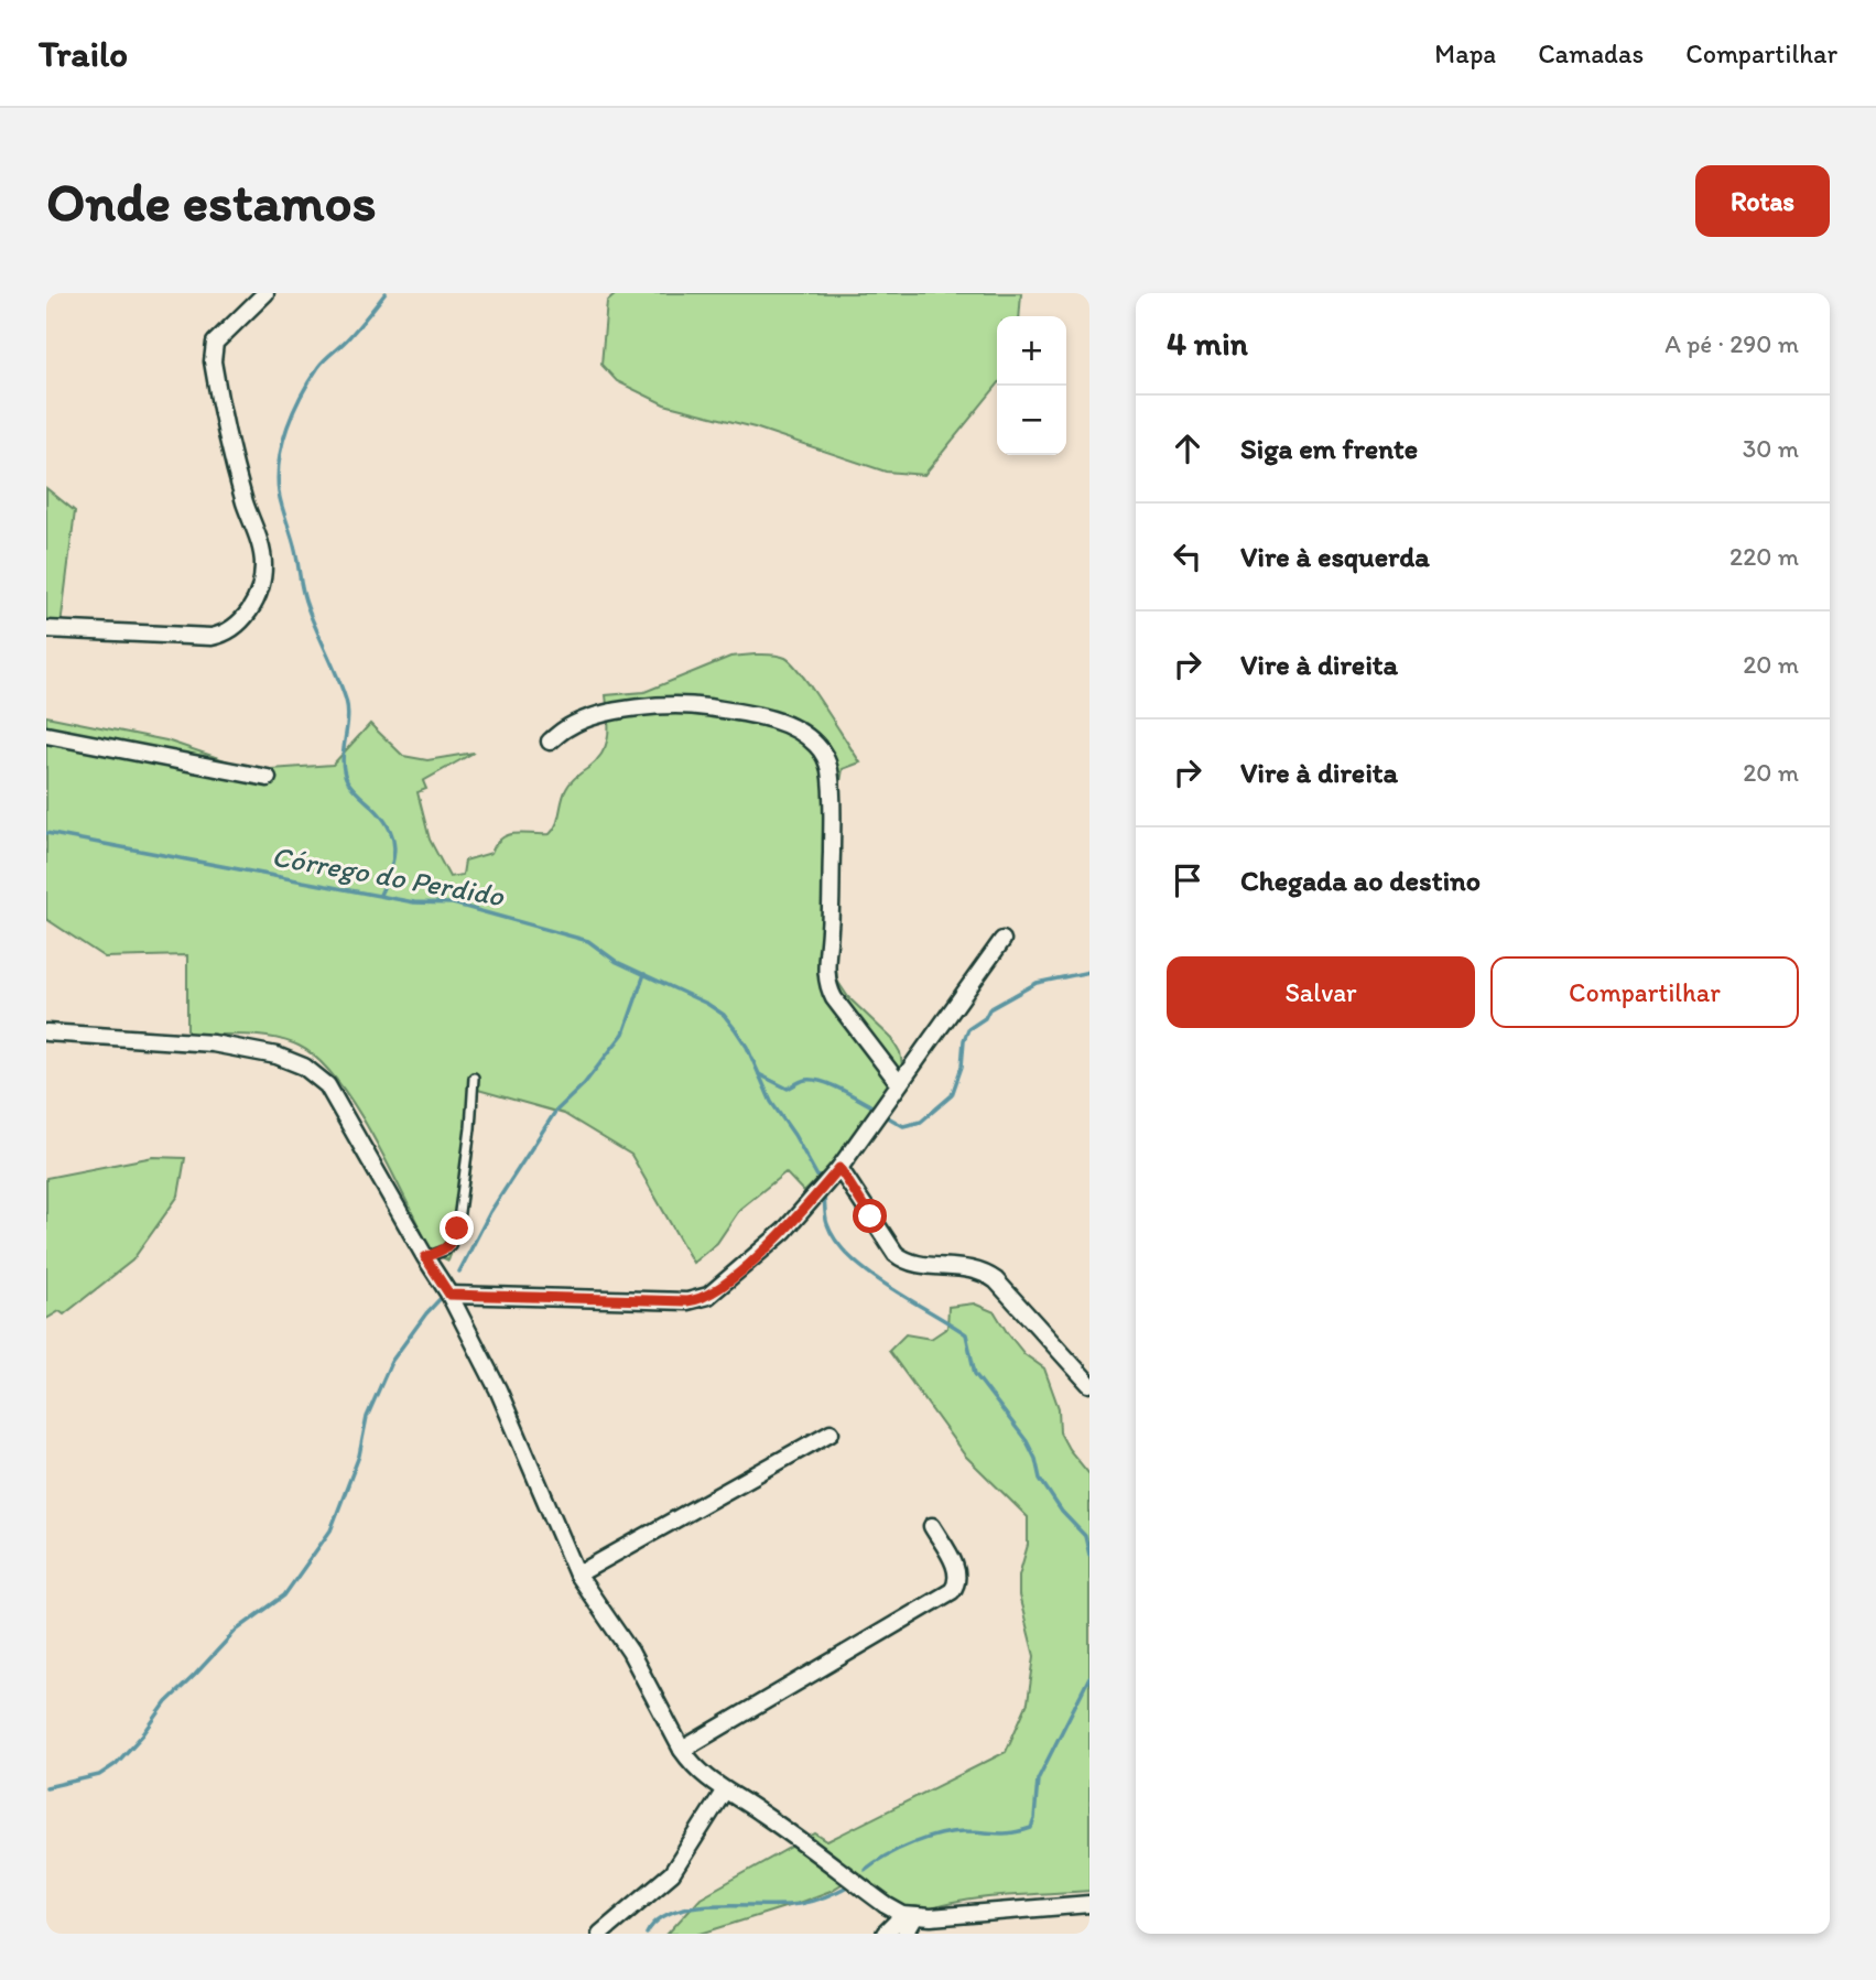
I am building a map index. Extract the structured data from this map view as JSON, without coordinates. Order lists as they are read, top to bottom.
{
  "water": ["Córrego do Perdido"],
  "page": {
    "header": "Trailo",
    "nav": ["Mapa", "Camadas", "Compartilhar"],
    "buttons": [
      "Rotas",
      ["Salvar", "Compartilhar"]
    ],
    "title": "Onde estamos",
    "heading": ["4 min", "A pé · 290 m"],
    "map_buttons": ["+", "−"],
    "list": [
      ["Siga em frente", "30 m"],
      ["Vire à esquerda", "220 m"],
      ["Vire à direita", "20 m"],
      ["Vire à direita", "20 m"],
      "Chegada ao destino"
    ]
  }
}
